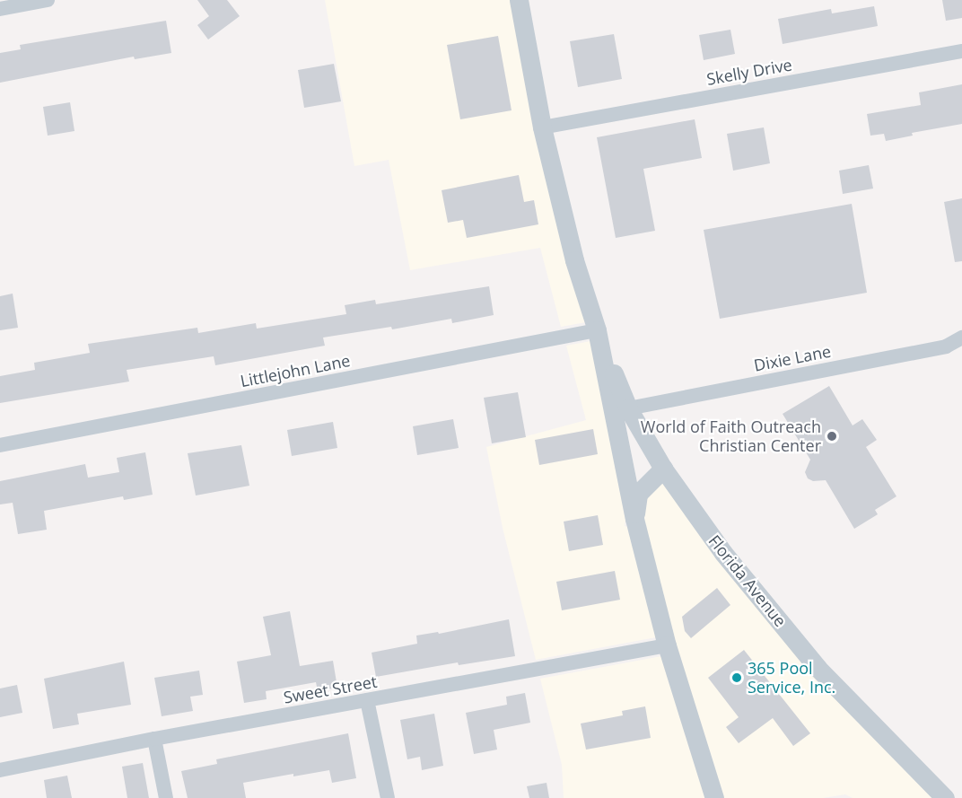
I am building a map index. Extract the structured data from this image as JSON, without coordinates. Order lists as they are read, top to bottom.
{
  "streets": {
    "street": [
      "Skelly Drive",
      "Dixie Lane",
      "Littlejohn Lane",
      "Florida Avenue",
      "Sweet Street"
    ]
  },
  "crossings": [
    ["Dixie Lane", "Florida Avenue"],
    ["Littlejohn Lane", "Florida Avenue"]
  ],
  "places": ["World of Faith Outreach Christian Center", "365 Pool Service, Inc."]
}
